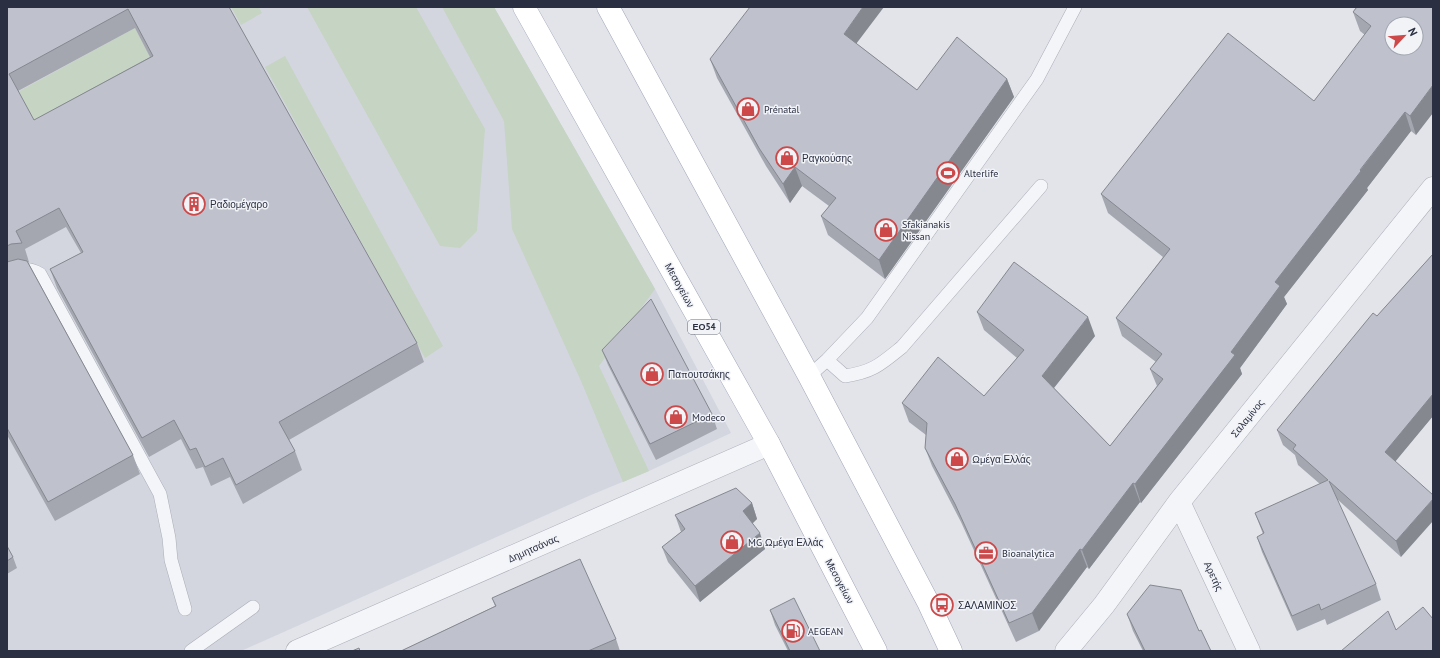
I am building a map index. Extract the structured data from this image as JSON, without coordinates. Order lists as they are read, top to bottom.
{
  "streets": {
    "main road": ["Μεσογείων", "ΕΟ54"],
    "street": ["Σαλαμίνος", "Δημητσάνας", "Αρετής"]
  },
  "crossings": [
    ["Μεσογείων", "Δημητσάνας"],
    ["Σαλαμίνος", "Αρετής"]
  ],
  "places": {
    "shop": [
      "Prénatal",
      "Ραγκούσης",
      "Sfakianakis Nissan",
      "Παπουτσάκης",
      "Modeco",
      "Ωμέγα Ελλάς",
      "MG Ωμέγα Ελλάς"
    ],
    "sports": ["Alterlife"],
    "building": ["Ραδιομέγαρο"],
    "office": ["Bioanalytica"],
    "bus stop": ["ΣΑΛΑΜΙΝΟΣ"],
    "fuel station": ["AEGEAN"]
  },
  "north": "top right"
}
